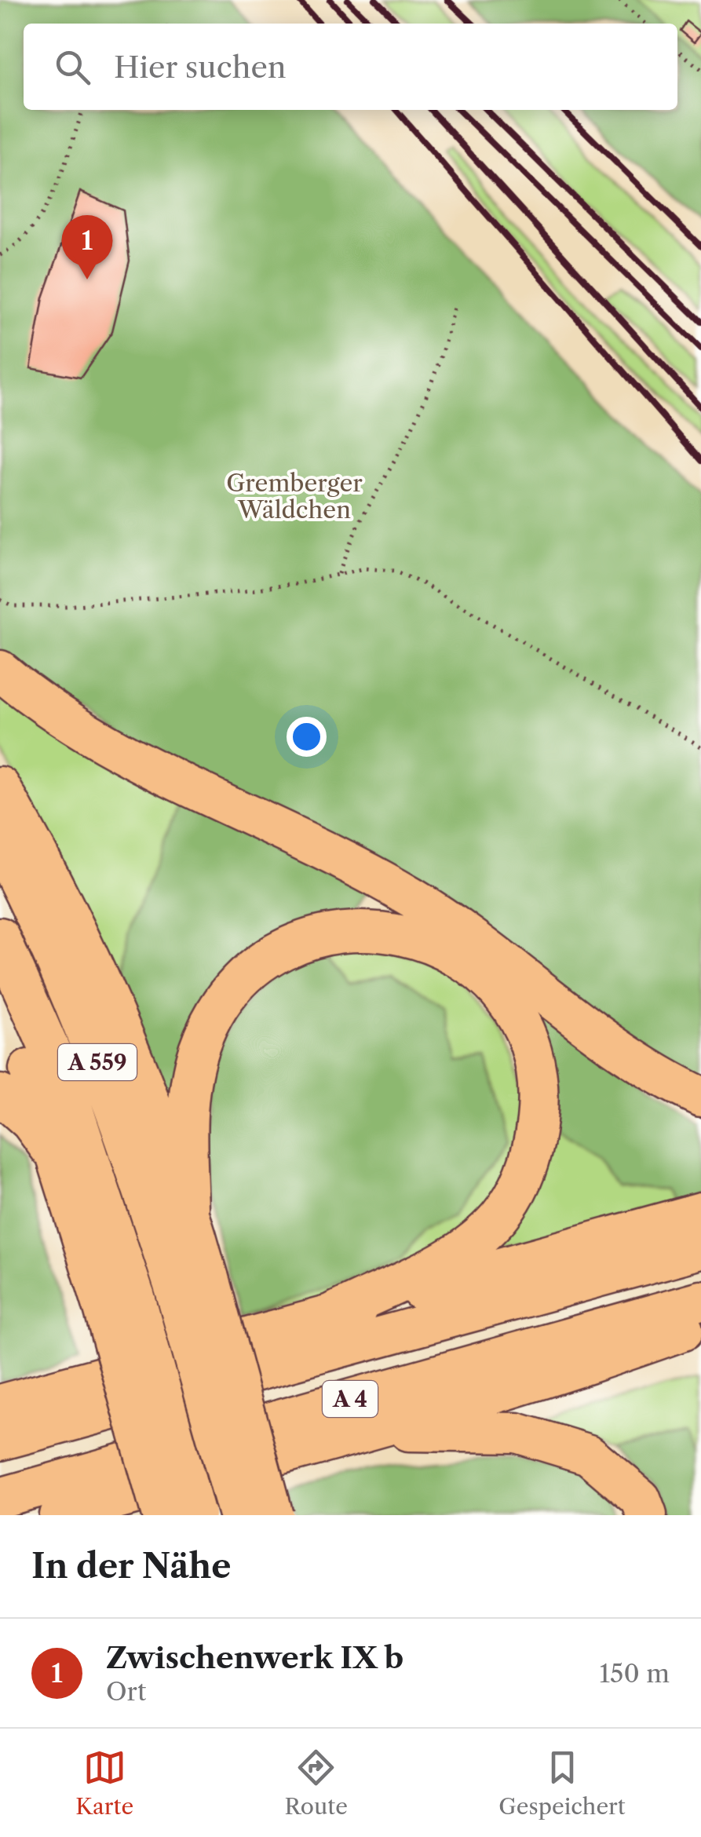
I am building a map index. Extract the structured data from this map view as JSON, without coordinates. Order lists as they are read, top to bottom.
{
  "streets": {
    "highway": ["A 559", "A 4"]
  },
  "parks": ["Gremberger Wäldchen"],
  "page": {
    "search": "Hier suchen",
    "pins": "1",
    "heading": "In der Nähe",
    "list": [
      {
        "mark": "1",
        "name": "Zwischenwerk IX b",
        "note": "Ort",
        "value": "150 m"
      }
    ],
    "nav": ["Karte", "Route", "Gespeichert"]
  }
}
